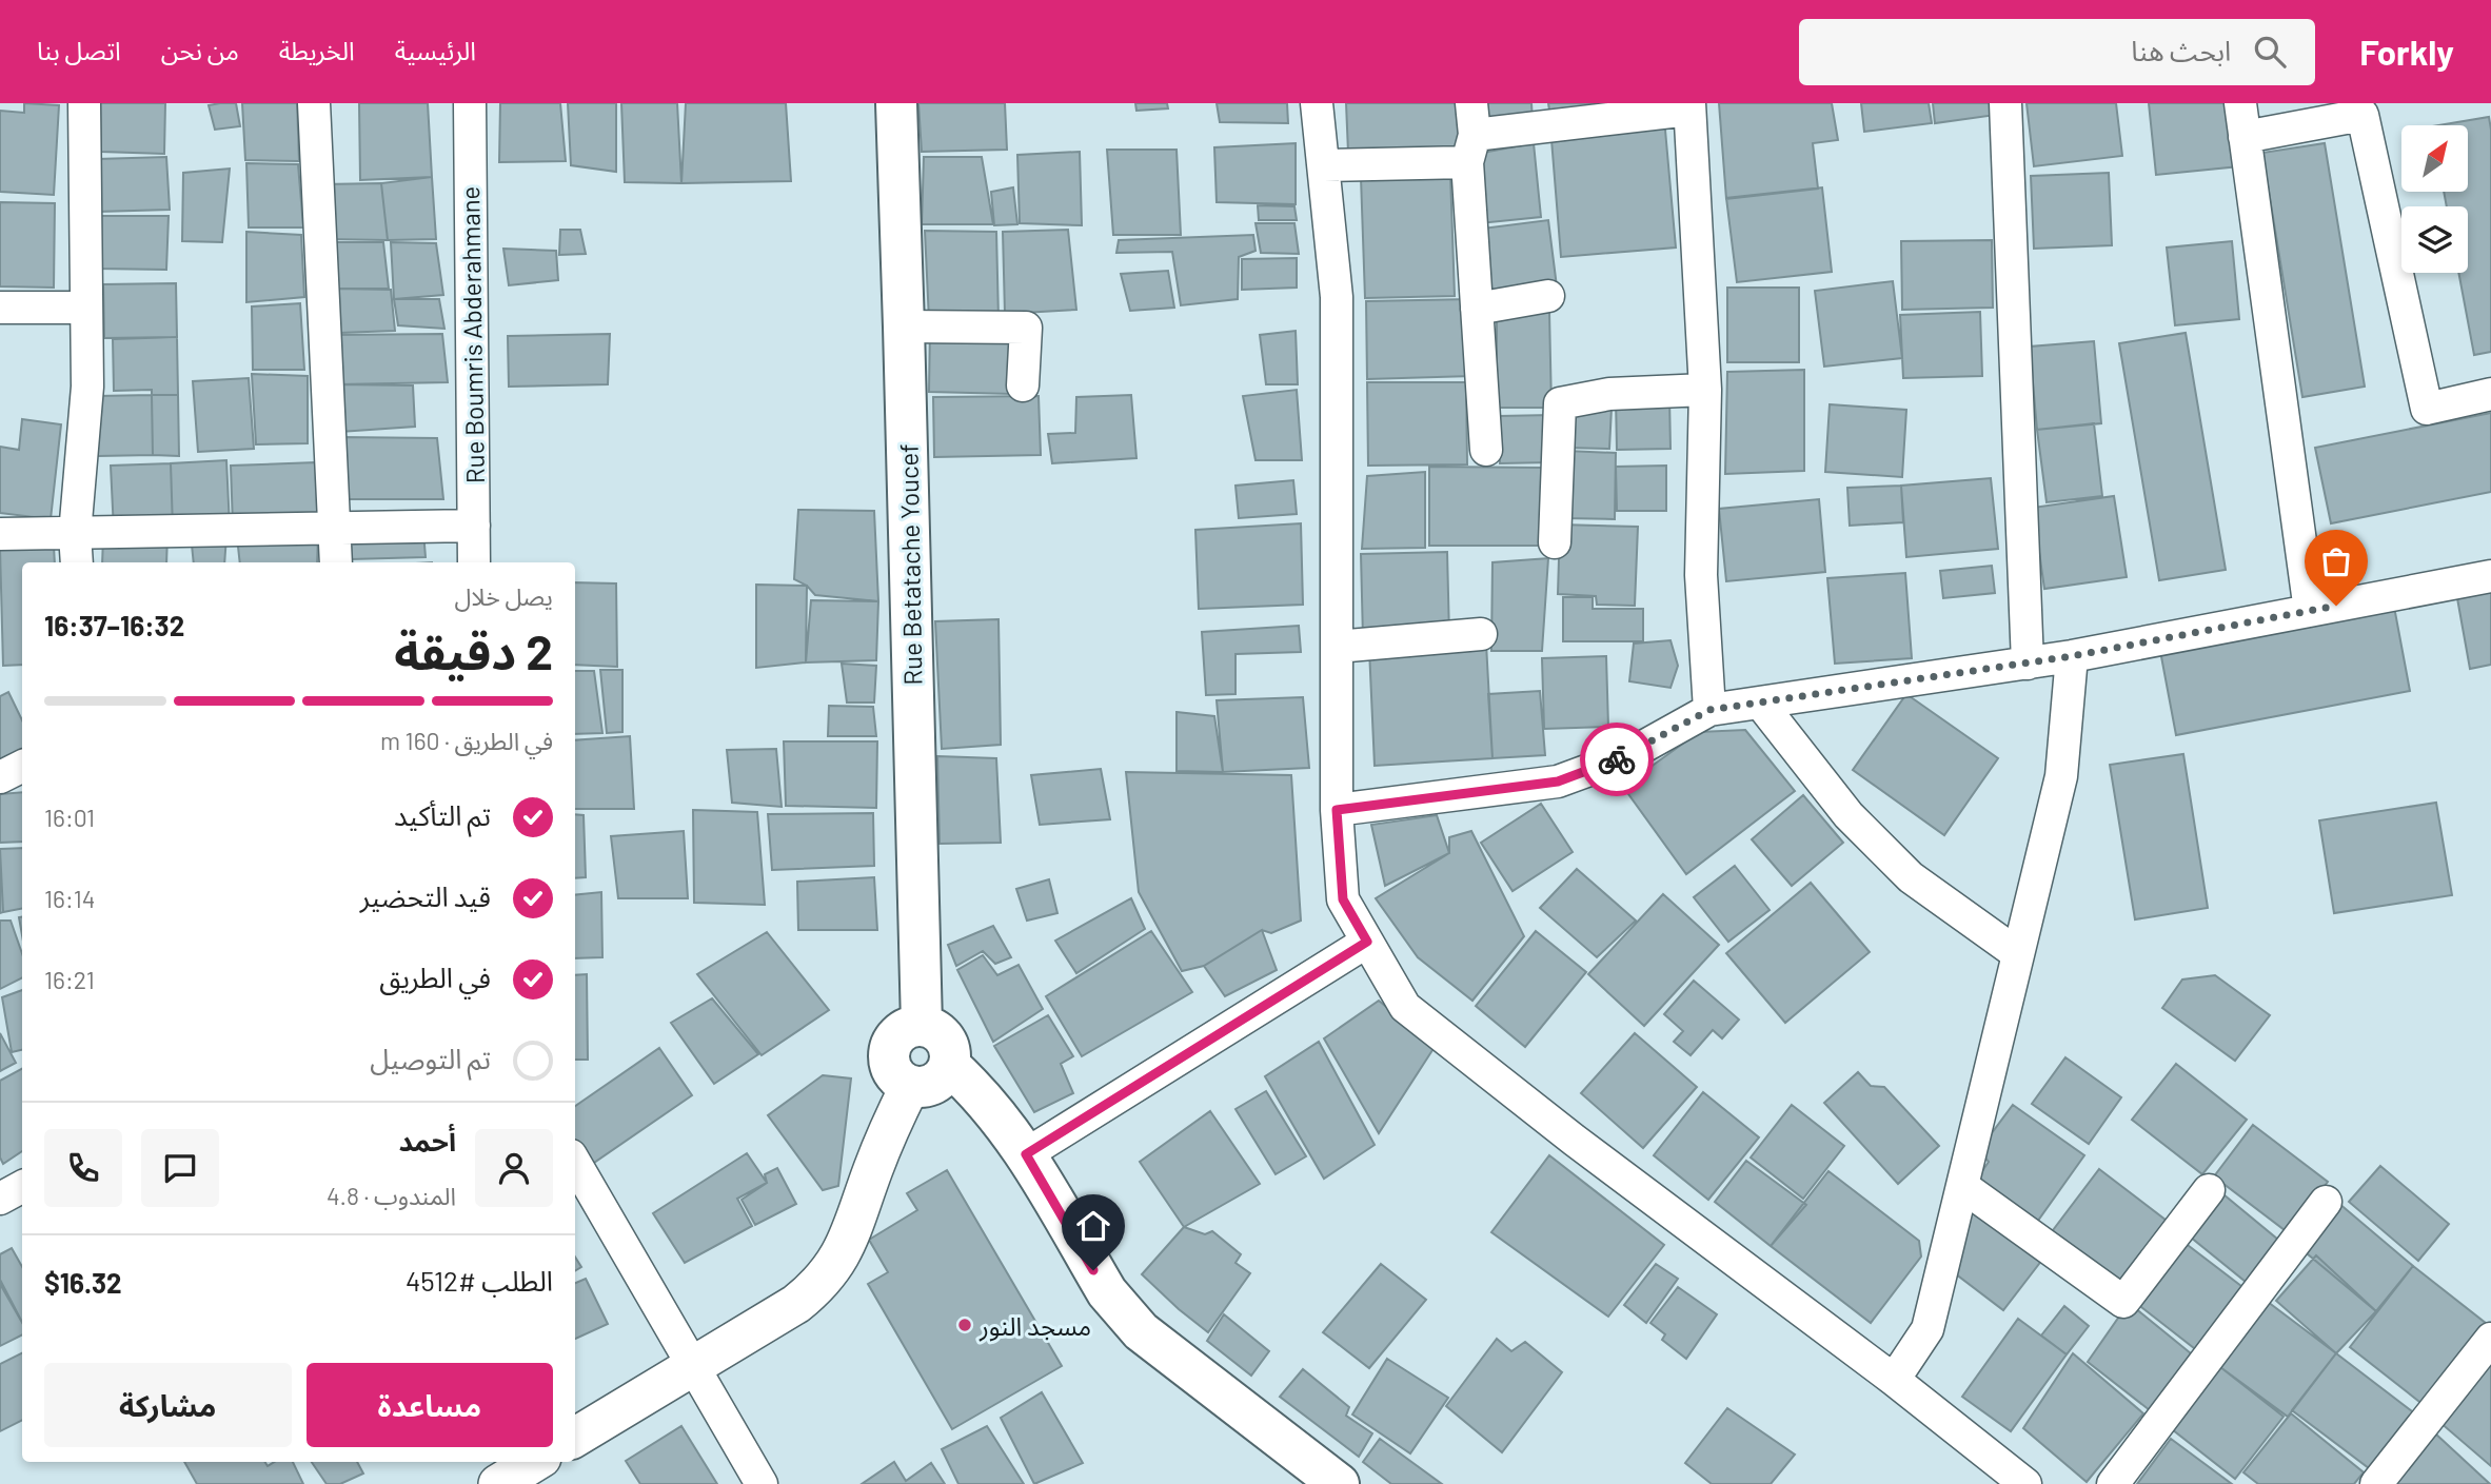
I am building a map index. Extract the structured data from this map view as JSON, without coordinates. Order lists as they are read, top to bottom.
{
  "streets": {
    "main road": ["Rue Betatache Youcef"],
    "street": ["Rue Boumris Abderahmane"]
  },
  "places": ["مسجد النور"],
  "north": "top right",
  "page": {
    "header": "Forkly",
    "search": "ابحث هنا",
    "nav": [
      "الرئيسية",
      "الخريطة",
      "من نحن",
      "اتصل بنا"
    ],
    "heading": ["2 دقيقة", "يصل خلال", "16:32–16:37"],
    "panel": [
      "أحمد",
      "المندوب · 4.8",
      "الطلب #4512",
      "$16.32"
    ],
    "bar": "في الطريق · 160 m",
    "list": [
      ["تم التأكيد", "16:01"],
      ["قيد التحضير", "16:14"],
      ["في الطريق", "16:21"],
      "تم التوصيل"
    ],
    "buttons": ["مساعدة", "مشاركة"]
  }
}
